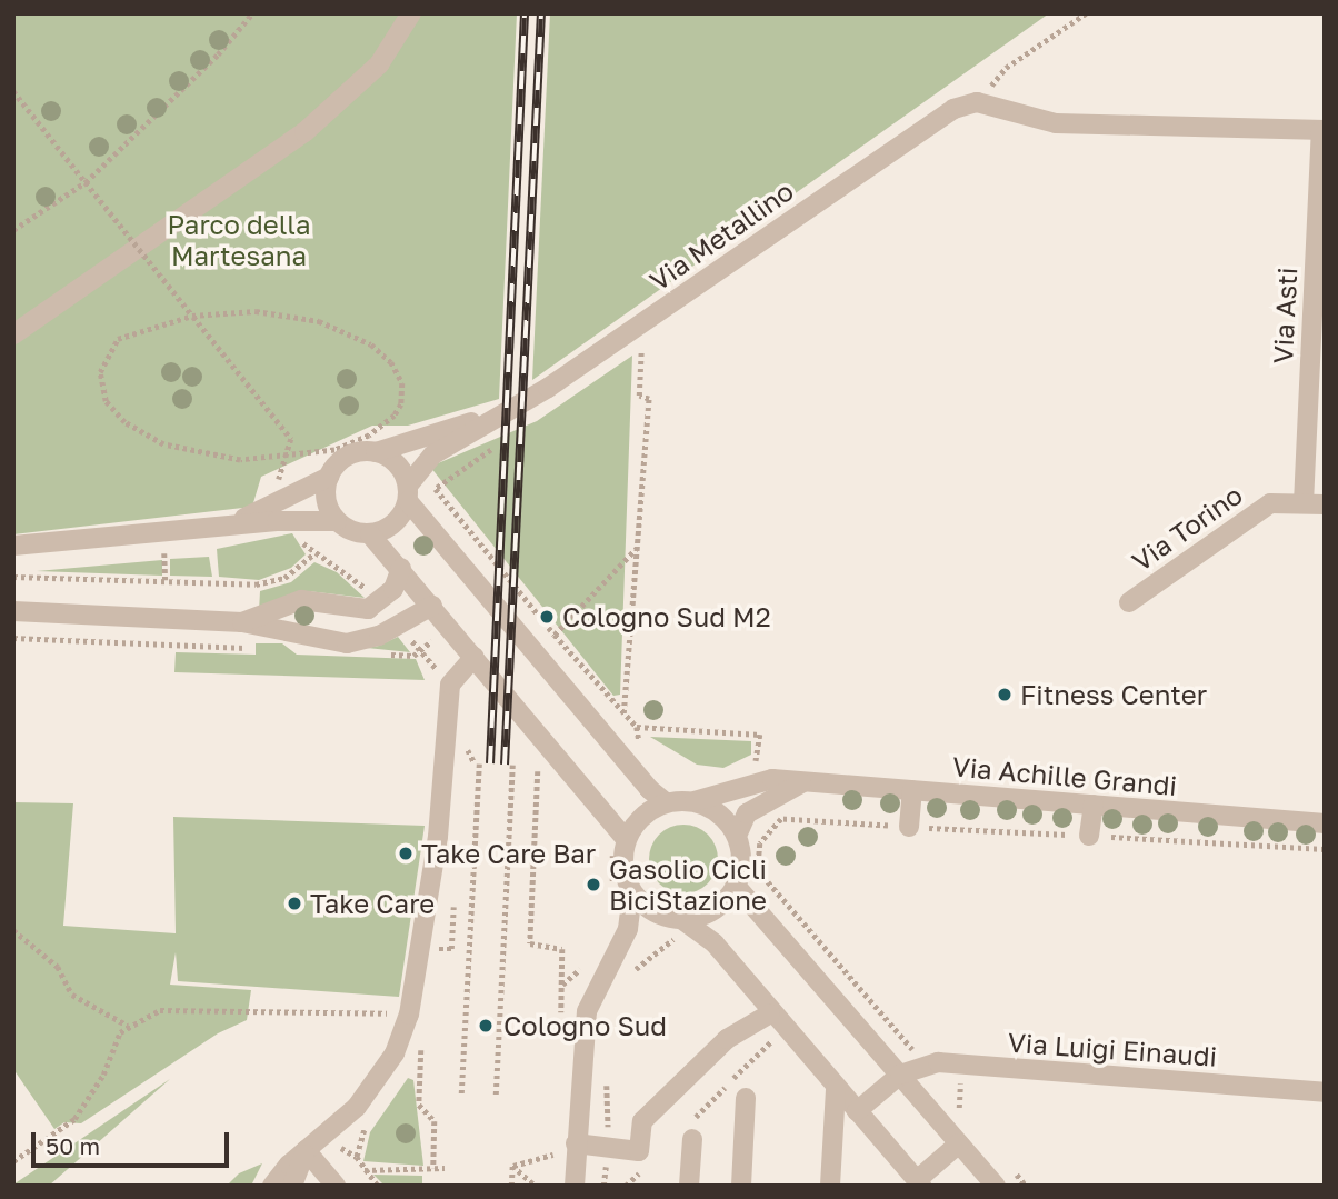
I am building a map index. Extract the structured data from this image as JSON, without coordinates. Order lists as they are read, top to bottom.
{
  "streets": {
    "street": [
      "Via Metallino",
      "Via Asti",
      "Via Torino",
      "Via Achille Grandi",
      "Via Luigi Einaudi"
    ]
  },
  "crossings": [
    ["Via Metallino", "Via Asti"],
    ["Via Asti", "Via Torino"]
  ],
  "parks": ["Parco della Martesana"],
  "places": [
    "Cologno Sud M2",
    "Fitness Center",
    "Take Care Bar",
    "Gasolio Cicli BiciStazione",
    "Take Care",
    "Cologno Sud"
  ],
  "scale_bar": "50 m"
}
